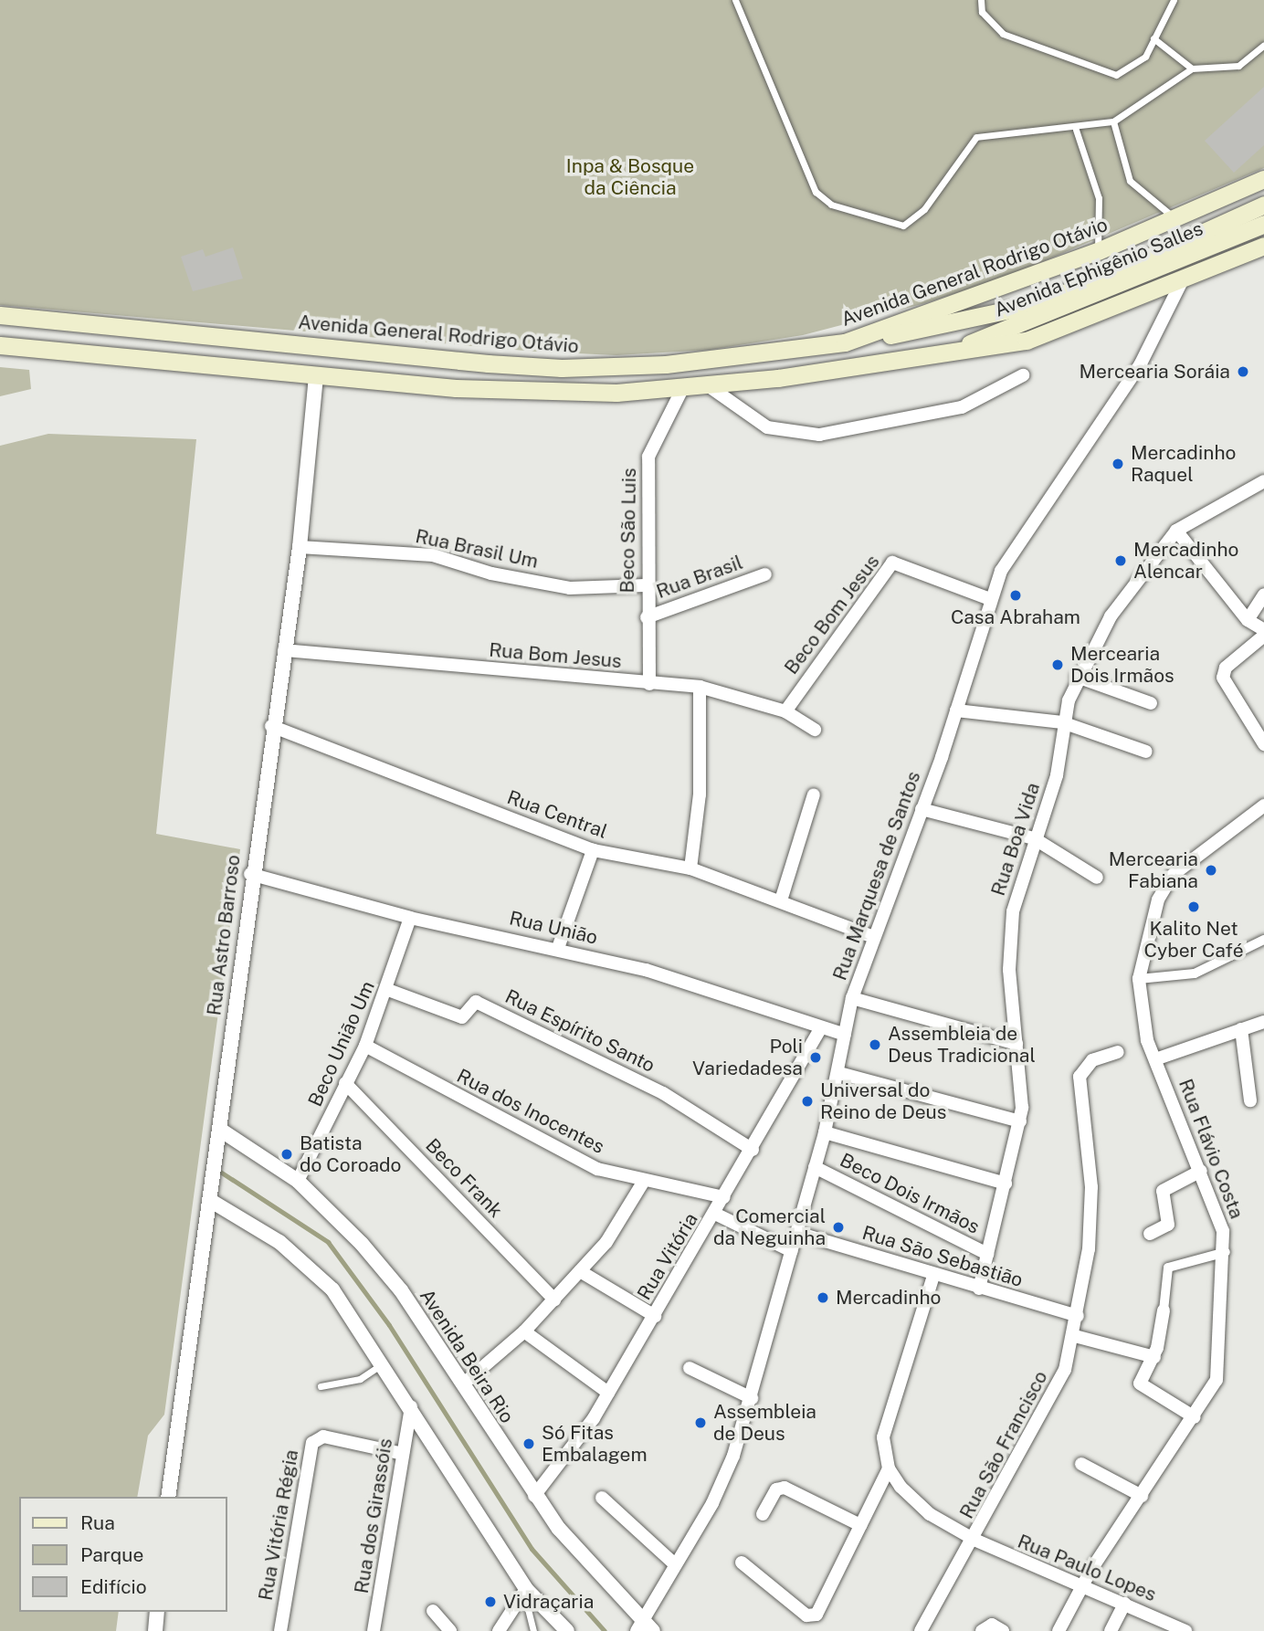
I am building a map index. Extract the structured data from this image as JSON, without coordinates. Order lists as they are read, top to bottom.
{
  "streets": {
    "main road": ["Avenida Ephigênio Salles", "Avenida General Rodrigo Otávio"],
    "street": [
      "Beco São Luis",
      "Rua Brasil Um",
      "Rua Brasil",
      "Beco Bom Jesus",
      "Rua Bom Jesus",
      "Rua Central",
      "Rua Boa Vida",
      "Rua Marquesa de Santos",
      "Rua União",
      "Rua Astro Barroso",
      "Rua Espírito Santo",
      "Beco União Um",
      "Rua dos Inocentes",
      "Rua Flávio Costa",
      "Beco Frank",
      "Beco Dois Irmãos",
      "Rua Vitória",
      "Rua São Sebastião",
      "Avenida Beira Rio",
      "Rua São Francisco",
      "Rua dos Girassóis",
      "Rua Vitória Régia",
      "Rua Paulo Lopes"
    ]
  },
  "crossings": [
    ["Avenida Ephigênio Salles", "Avenida General Rodrigo Otávio"],
    ["Beco São Luis", "Rua Brasil Um"],
    ["Beco São Luis", "Rua Brasil"],
    ["Beco São Luis", "Rua Bom Jesus"],
    ["Rua Brasil Um", "Rua Astro Barroso"],
    ["Beco Bom Jesus", "Rua Bom Jesus"],
    ["Beco Bom Jesus", "Rua Marquesa de Santos"],
    ["Rua Bom Jesus", "Rua Astro Barroso"],
    ["Rua Central", "Rua Marquesa de Santos"],
    ["Rua Central", "Rua Astro Barroso"],
    ["Rua Boa Vida", "Beco Dois Irmãos"],
    ["Rua Boa Vida", "Rua São Sebastião"],
    ["Rua Marquesa de Santos", "Rua União"],
    ["Rua Marquesa de Santos", "Beco Dois Irmãos"],
    ["Rua Marquesa de Santos", "Rua São Sebastião"],
    ["Rua Marquesa de Santos", "Avenida Beira Rio"],
    ["Rua União", "Rua Astro Barroso"],
    ["Rua União", "Beco União Um"],
    ["Rua União", "Rua Vitória"],
    ["Rua Astro Barroso", "Avenida Beira Rio"],
    ["Rua Espírito Santo", "Beco União Um"],
    ["Rua Espírito Santo", "Rua Vitória"],
    ["Beco União Um", "Rua dos Inocentes"],
    ["Beco União Um", "Beco Frank"],
    ["Beco União Um", "Avenida Beira Rio"],
    ["Rua dos Inocentes", "Rua Vitória"],
    ["Rua Flávio Costa", "Rua Paulo Lopes"],
    ["Rua Vitória", "Avenida Beira Rio"],
    ["Rua São Sebastião", "Rua São Francisco"],
    ["Rua São Francisco", "Rua Paulo Lopes"],
    ["Rua dos Girassóis", "Rua Vitória Régia"]
  ],
  "parks": ["Inpa & Bosque da Ciência"],
  "places": [
    "Mercearia Soráia",
    "Mercadinho Raquel",
    "Mercadinho Alencar",
    "Casa Abraham",
    "Mercearia Dois Irmãos",
    "Mercearia Fabiana",
    "Kalito Net Cyber Café",
    "Assembleia de Deus Tradicional",
    "Poli Variedadesa",
    "Universal do Reino de Deus",
    "Batista do Coroado",
    "Comercial da Neguinha",
    "Mercadinho",
    "Assembleia de Deus",
    "Só Fitas Embalagem",
    "Vidraçaria"
  ],
  "legend": ["Rua", "Parque", "Edifício"]
}
